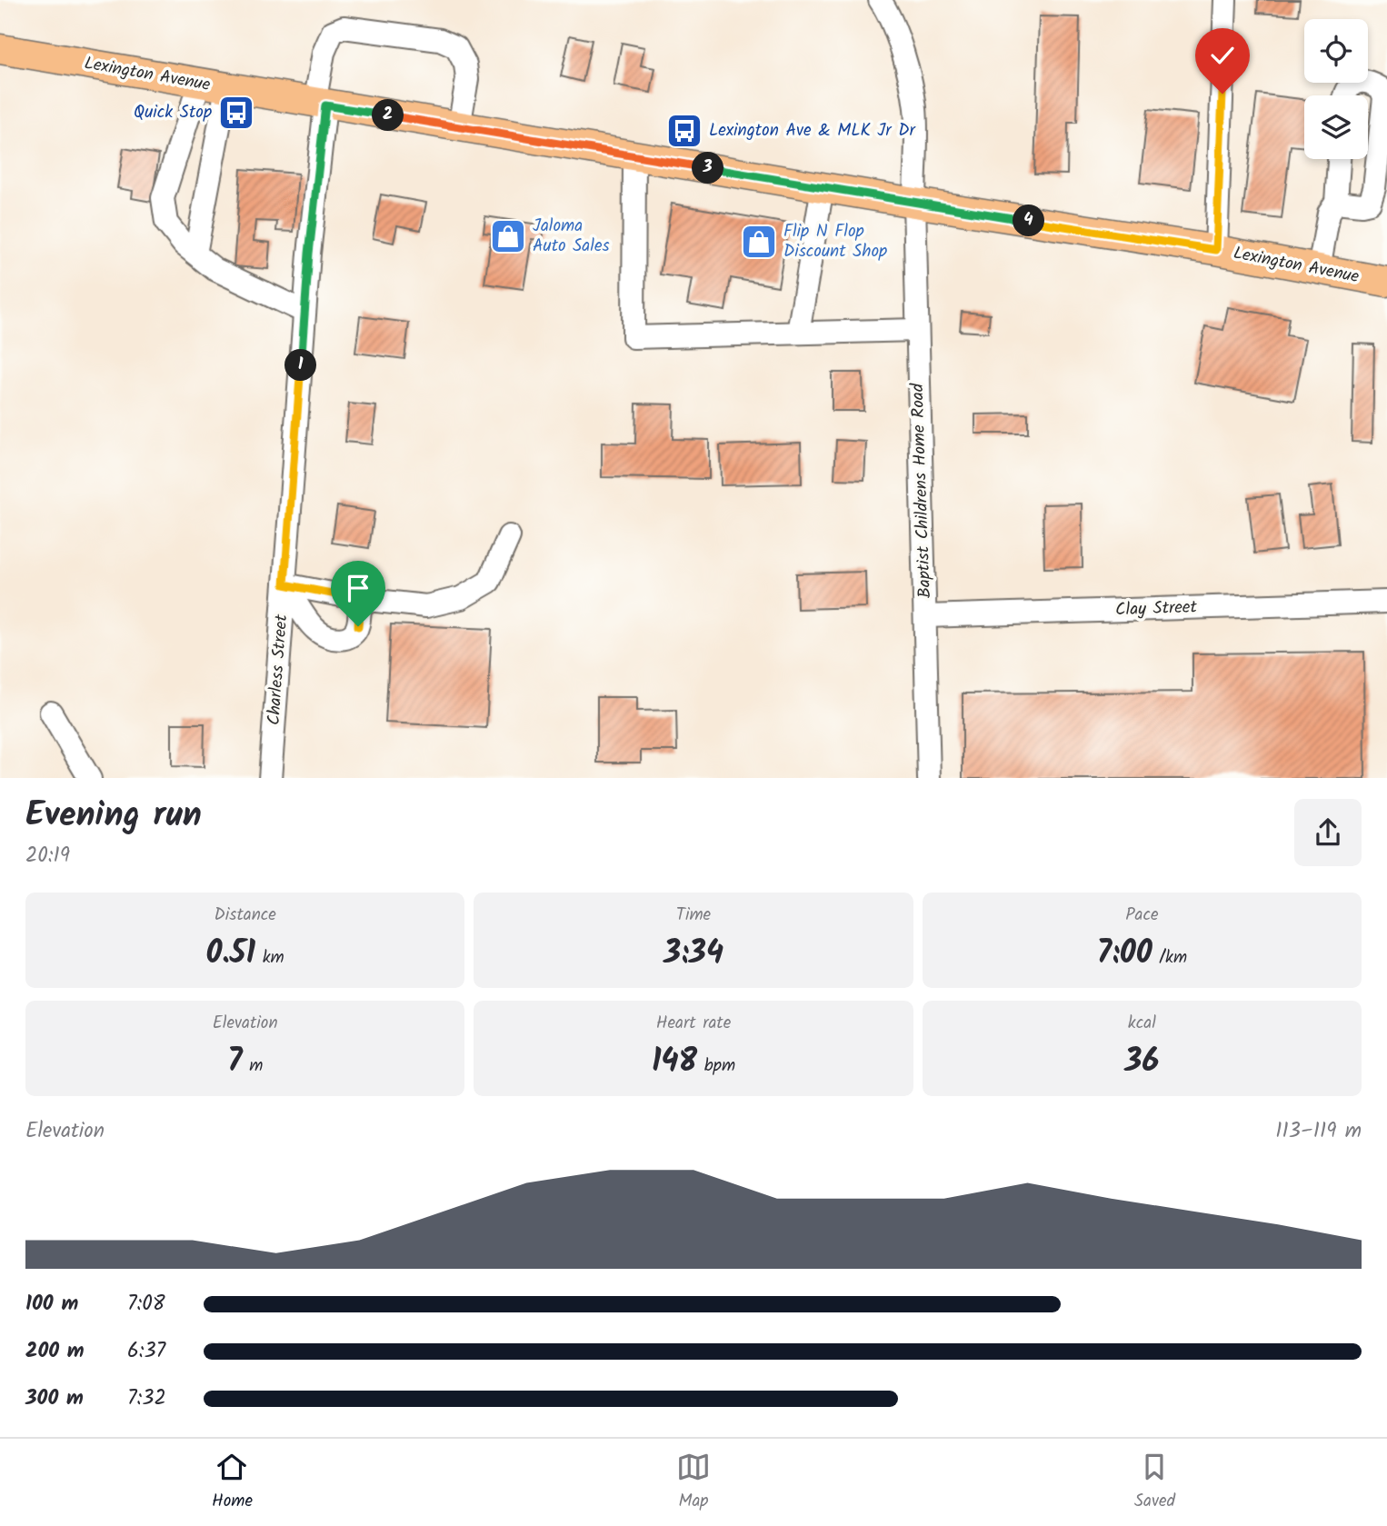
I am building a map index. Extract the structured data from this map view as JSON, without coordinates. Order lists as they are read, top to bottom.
{
  "streets": {
    "main road": ["Lexington Avenue"],
    "street": ["Baptist Childrens Home Road", "Clay Street", "Charless Street"]
  },
  "crossings": [
    ["Lexington Avenue", "Baptist Childrens Home Road"],
    ["Lexington Avenue", "Charless Street"],
    ["Baptist Childrens Home Road", "Clay Street"]
  ],
  "places": {
    "bus stop": ["Quick Stop", "Lexington Ave & MLK Jr Dr"],
    "shop": ["Jaloma Auto Sales", "Flip N Flop Discount Shop"]
  },
  "page": {
    "pins": [
      "2",
      "3",
      "4",
      "1"
    ],
    "heading": ["Evening run", "20:19"],
    "stats": [
      ["Distance", "0.51 km"],
      ["Time", "3:34"],
      ["Pace", "7:00 /km"],
      ["Elevation", "7 m"],
      ["Heart rate", "148 bpm"],
      ["kcal", "36"]
    ],
    "chart": ["Elevation", "113–119 m"],
    "list": [
      {
        "name": "100 m",
        "note": "7:08"
      },
      {
        "name": "200 m",
        "note": "6:37"
      },
      {
        "name": "300 m",
        "note": "7:32"
      }
    ],
    "tabs": ["Home", "Map", "Saved"]
  }
}
